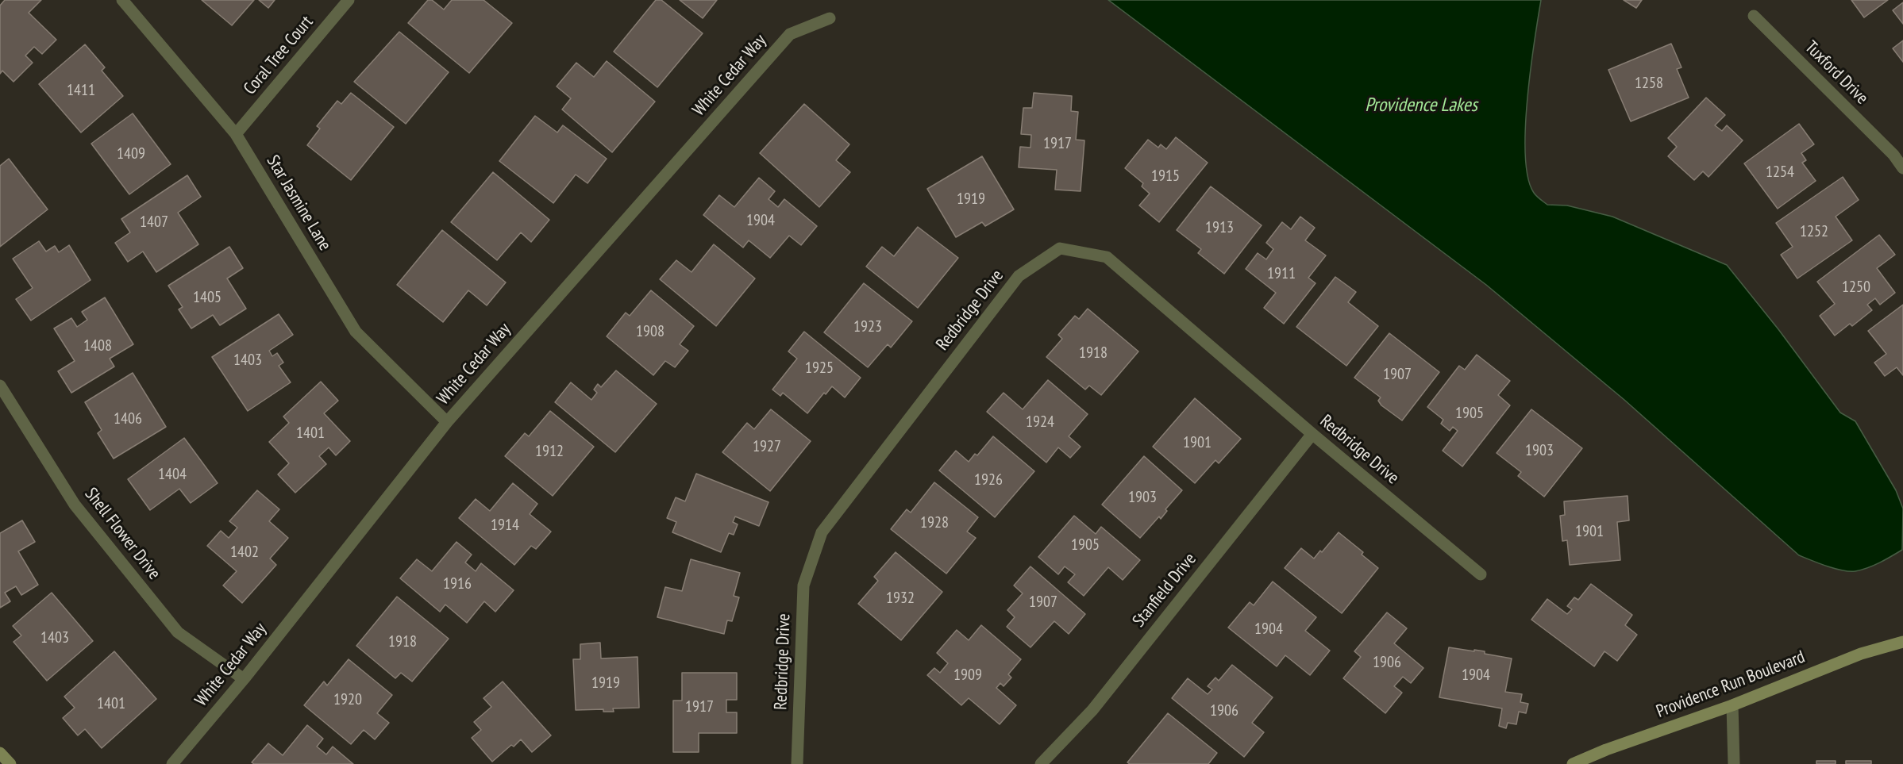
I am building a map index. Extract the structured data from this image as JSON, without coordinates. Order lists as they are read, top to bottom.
{
  "streets": {
    "street": [
      "Coral Tree Court",
      "Tuxford Drive",
      "White Cedar Way",
      "Star Jasmine Lane",
      "Redbridge Drive",
      "Shell Flower Drive",
      "Stanfield Drive",
      "Providence Run Boulevard"
    ]
  },
  "crossings": [
    ["Coral Tree Court", "Star Jasmine Lane"],
    ["White Cedar Way", "Star Jasmine Lane"],
    ["White Cedar Way", "Shell Flower Drive"],
    ["Redbridge Drive", "Stanfield Drive"]
  ],
  "water": ["Providence Lakes"],
  "house_numbers": [
    "1258",
    "1411",
    "1917",
    "1409",
    "1254",
    "1915",
    "1919",
    "1904",
    "1407",
    "1913",
    "1252",
    "1911",
    "1250",
    "1405",
    "1923",
    "1908",
    "1408",
    "1918",
    "1403",
    "1925",
    "1907",
    "1905",
    "1406",
    "1924",
    "1401",
    "1901",
    "1927",
    "1903",
    "1912",
    "1404",
    "1926",
    "1903",
    "1928",
    "1914",
    "1901",
    "1905",
    "1402",
    "1916",
    "1932",
    "1907",
    "1904",
    "1403",
    "1918",
    "1906",
    "1909",
    "1904",
    "1919",
    "1920",
    "1401",
    "1917",
    "1906"
  ]
}
